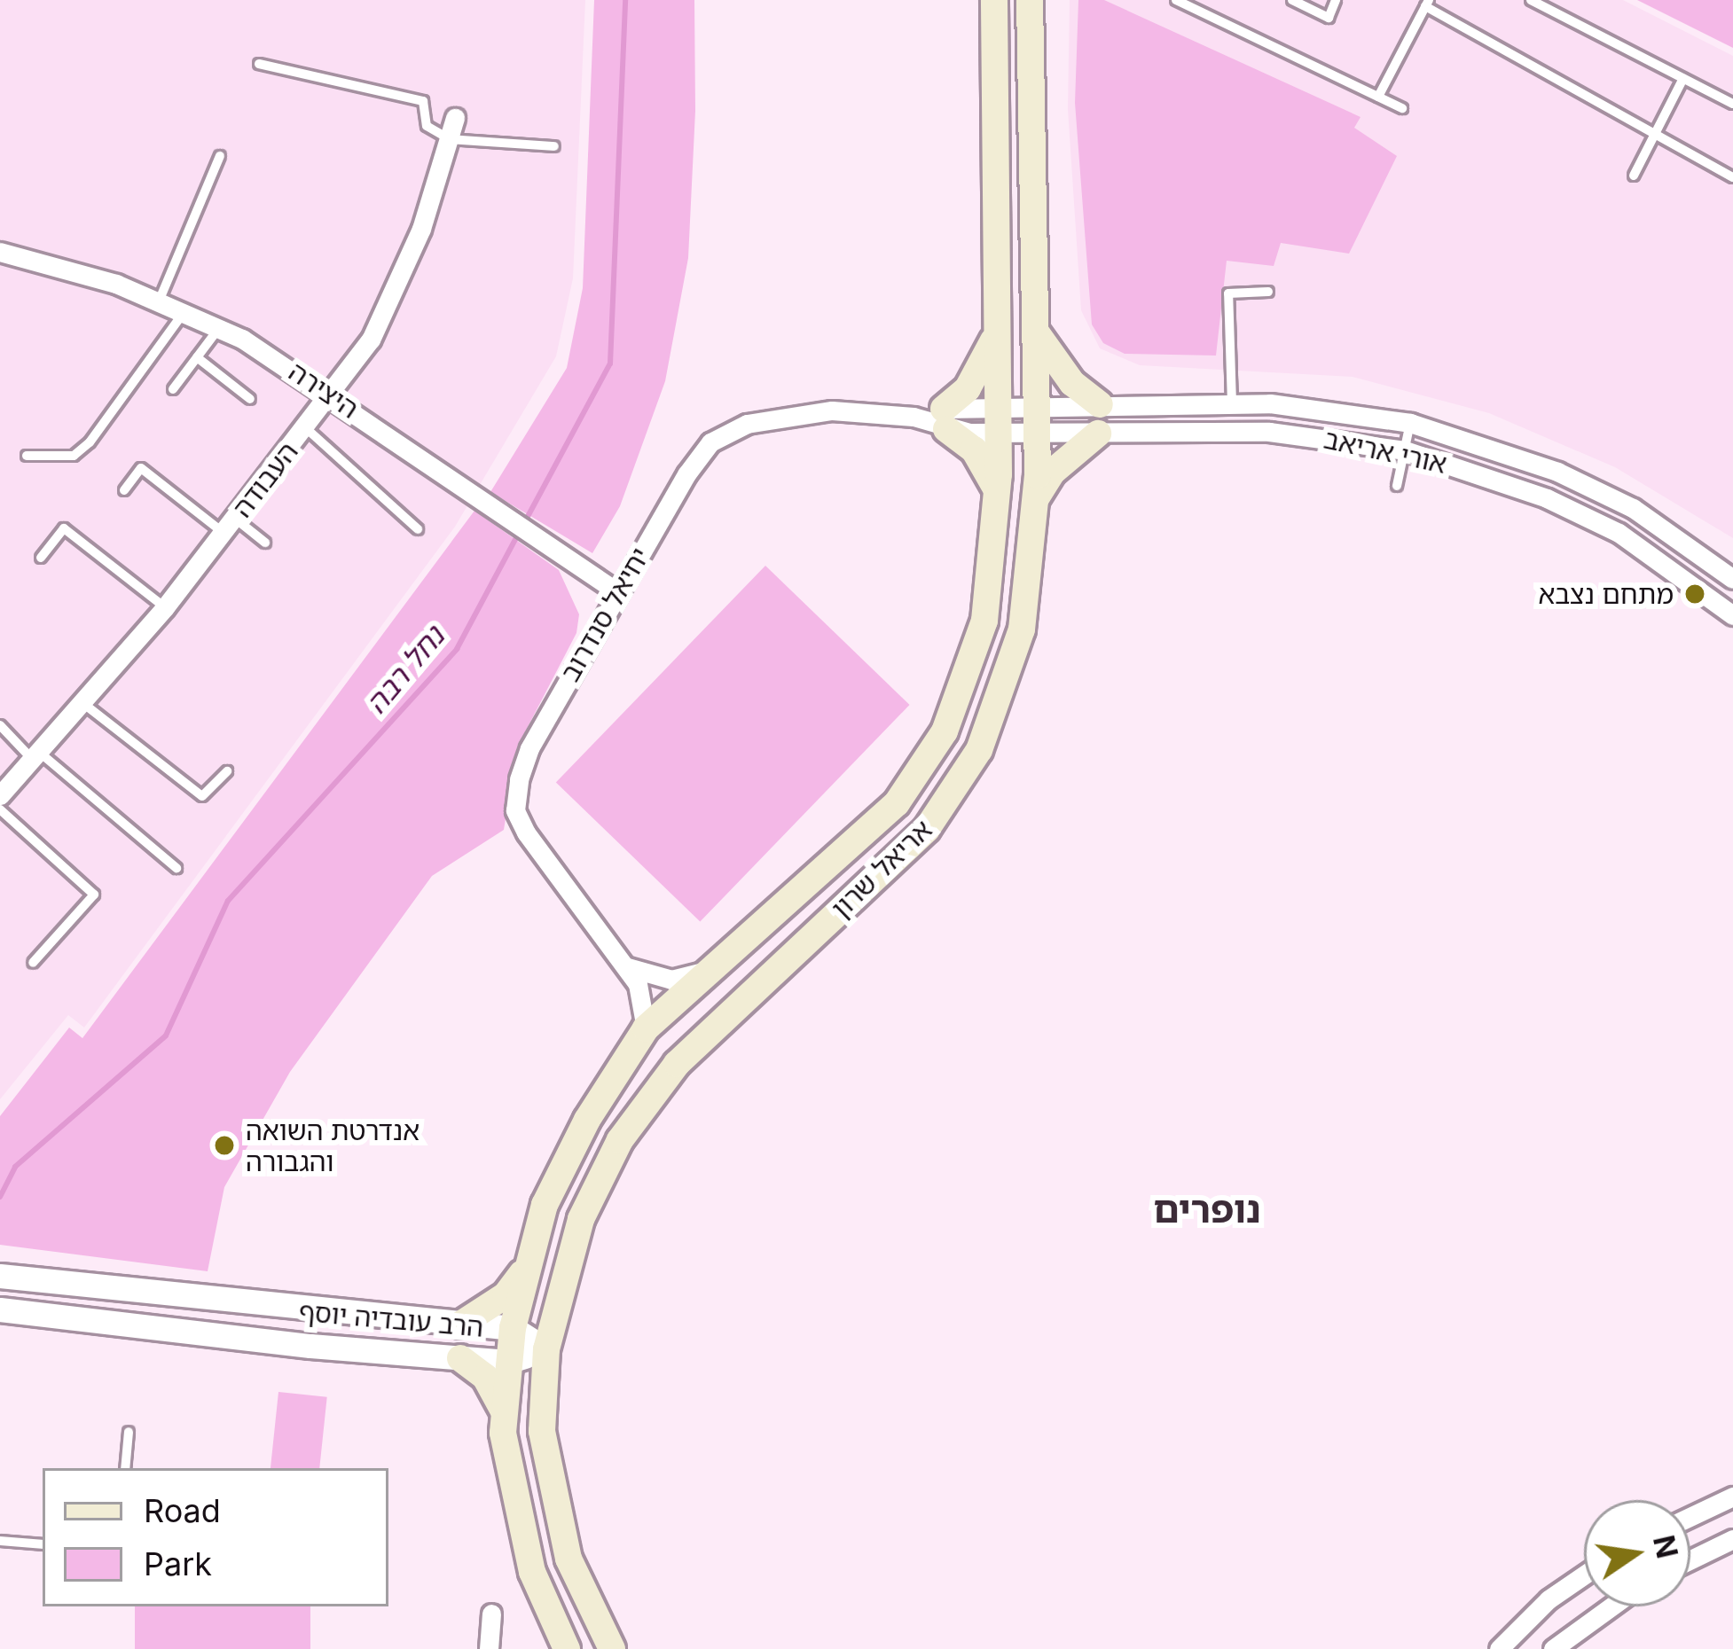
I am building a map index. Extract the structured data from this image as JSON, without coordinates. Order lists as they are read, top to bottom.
{
  "streets": {
    "main road": ["אריאל שרון"],
    "street": [
      "היצירה",
      "אורי אריאב",
      "העבודה",
      "יחיאל סנדרוב",
      "הרב עובדיה יוסף"
    ]
  },
  "crossings": [
    ["היצירה", "העבודה"],
    ["היצירה", "יחיאל סנדרוב"],
    ["אורי אריאב", "יחיאל סנדרוב"],
    ["אורי אריאב", "אריאל שרון"],
    ["יחיאל סנדרוב", "אריאל שרון"],
    ["אריאל שרון", "הרב עובדיה יוסף"]
  ],
  "districts": ["נופרים"],
  "water": ["נחל רבה"],
  "places": ["מתחם נצבא", "אנדרטת השואה והגבורה"],
  "legend": ["Road", "Park"],
  "north": "right"
}
